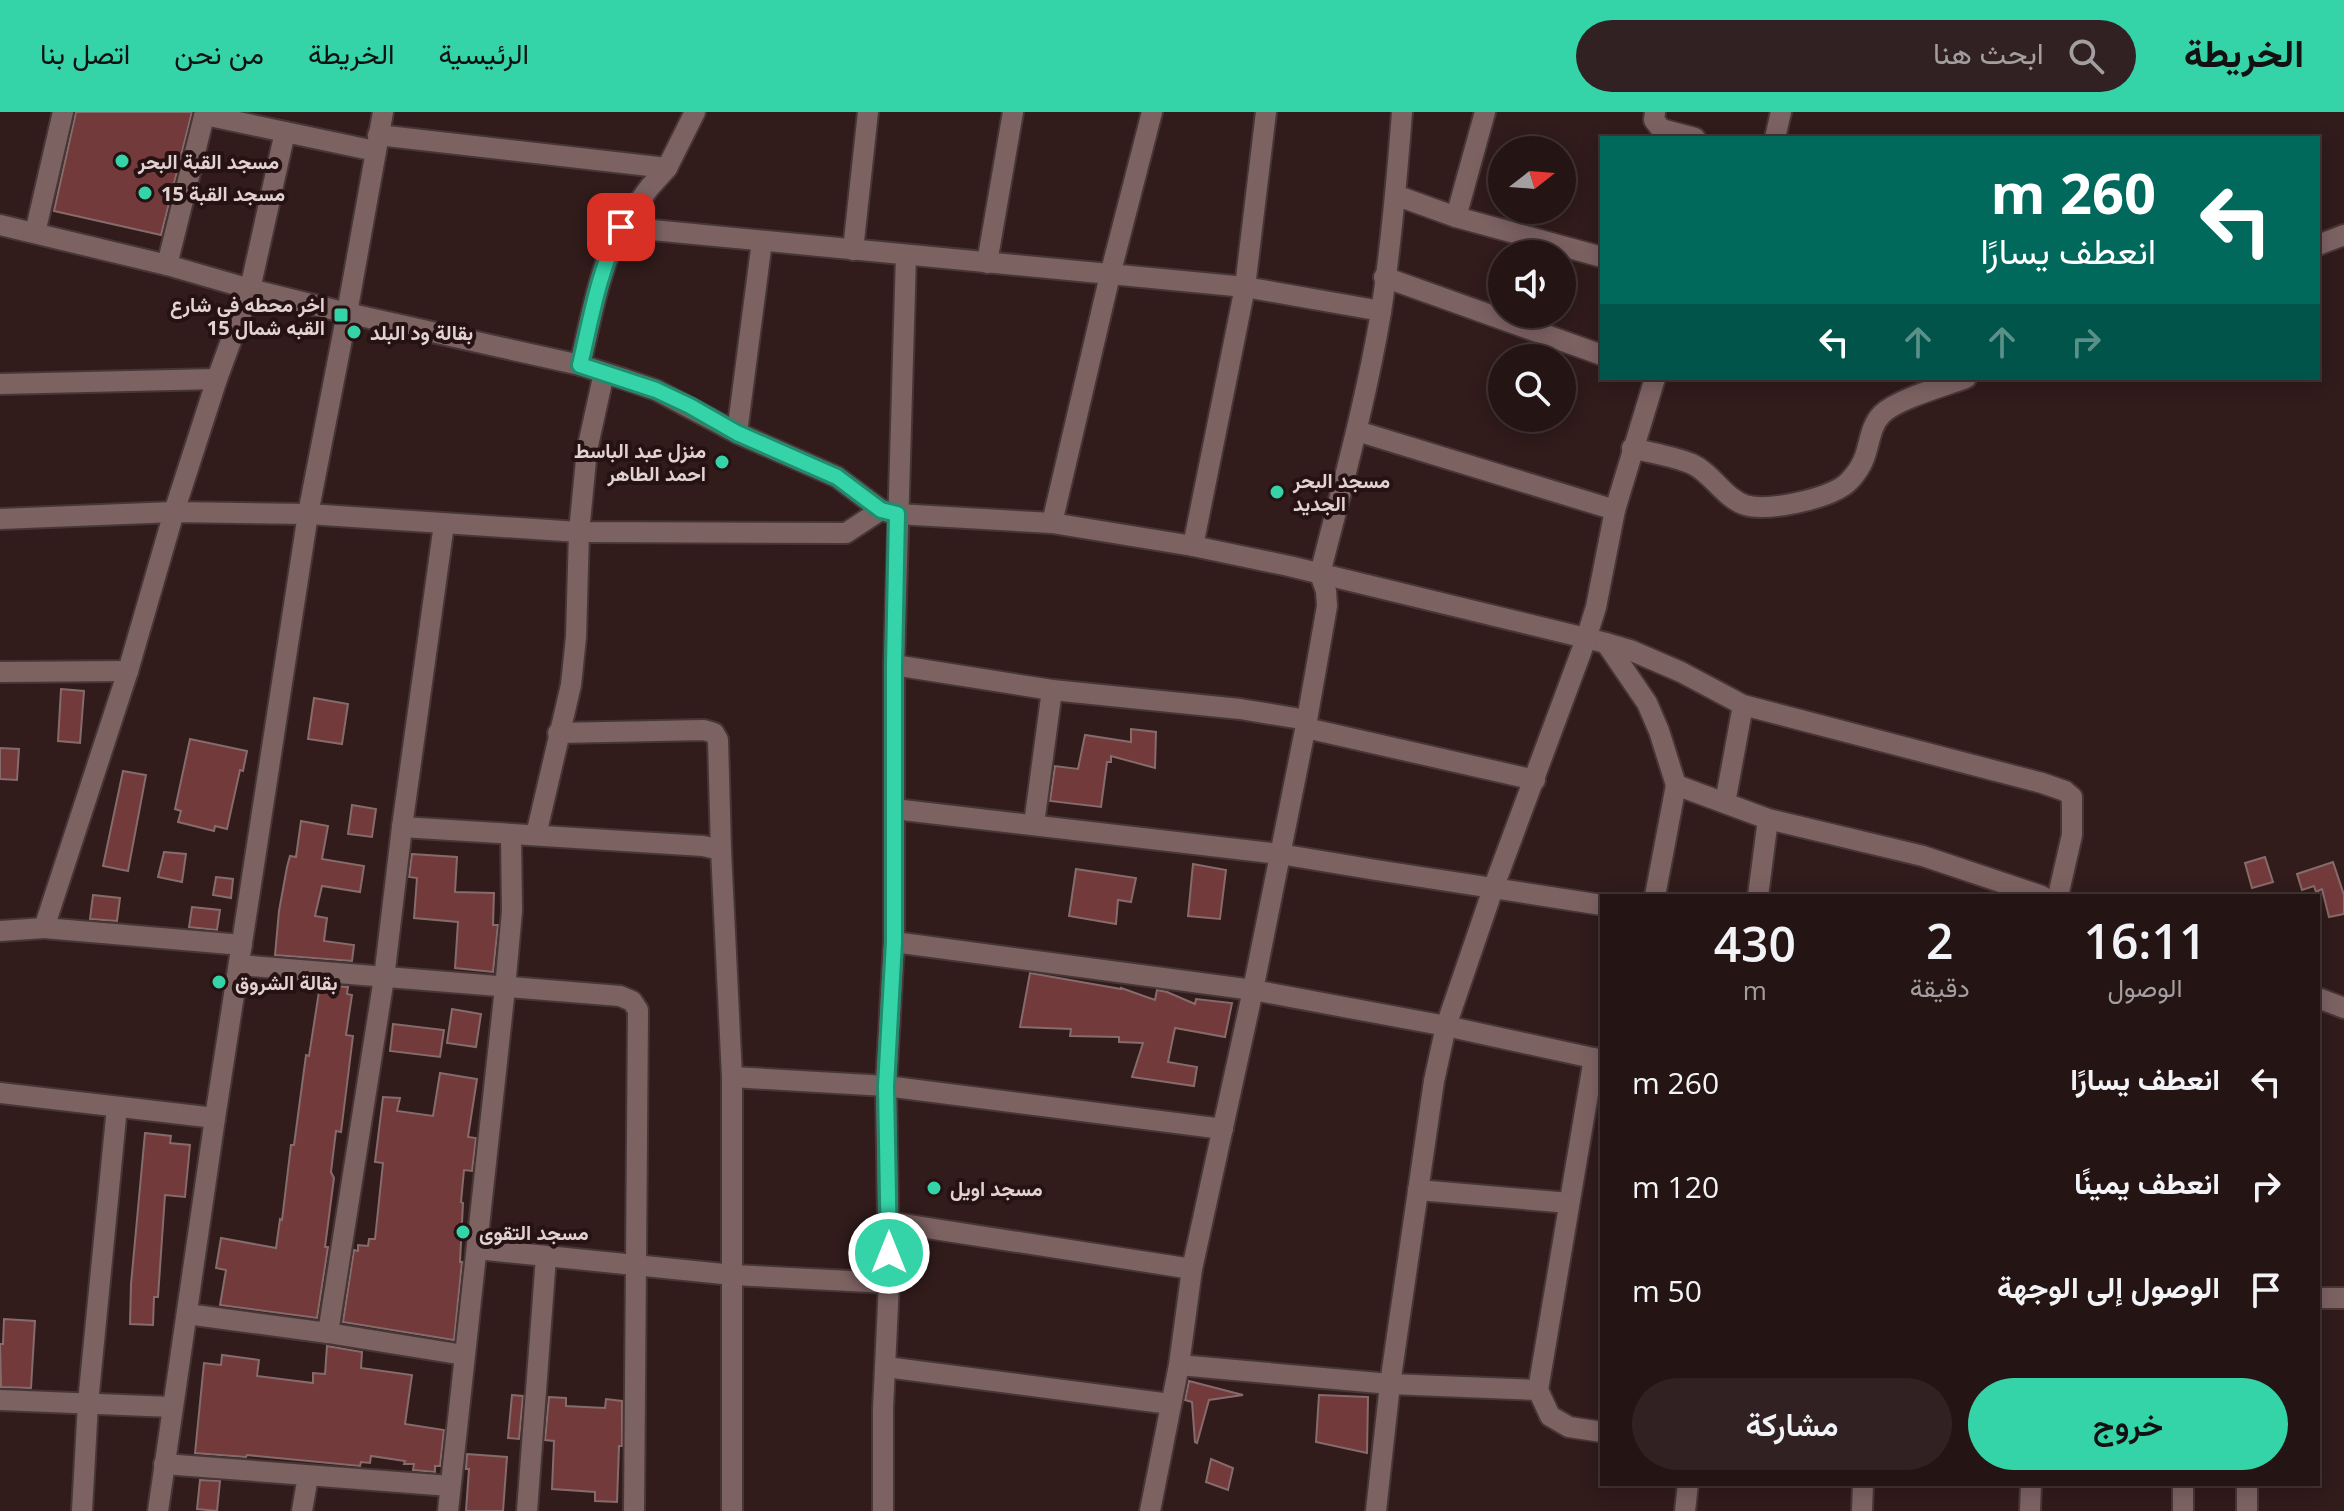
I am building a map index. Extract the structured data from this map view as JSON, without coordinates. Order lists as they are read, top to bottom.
{
  "places": {
    "other": [
      "مسجد القبة البحر",
      "مسجد القبة 15",
      "بقالة ود البلد",
      "منزل عبد الباسط احمد الطاهر",
      "مسجد البحر الجديد",
      "بقالة الشروق",
      "مسجد اويل",
      "مسجد التقوى"
    ],
    "transit": ["اخر محطه في شارع 15 القبه شمال"]
  },
  "north": "right",
  "page": {
    "header": "الخريطة",
    "search": "ابحث هنا",
    "nav": [
      "الرئيسية",
      "الخريطة",
      "من نحن",
      "اتصل بنا"
    ],
    "turn": ["260 m", "انعطف يسارًا"],
    "eta": [
      "16:11",
      "الوصول",
      "2",
      "دقيقة",
      "430",
      "m"
    ],
    "list": [
      {
        "name": "انعطف يسارًا",
        "value": "260 m"
      },
      {
        "name": "انعطف يمينًا",
        "value": "120 m"
      },
      {
        "name": "الوصول إلى الوجهة",
        "value": "50 m"
      }
    ],
    "buttons": ["خروج", "مشاركة"]
  }
}
